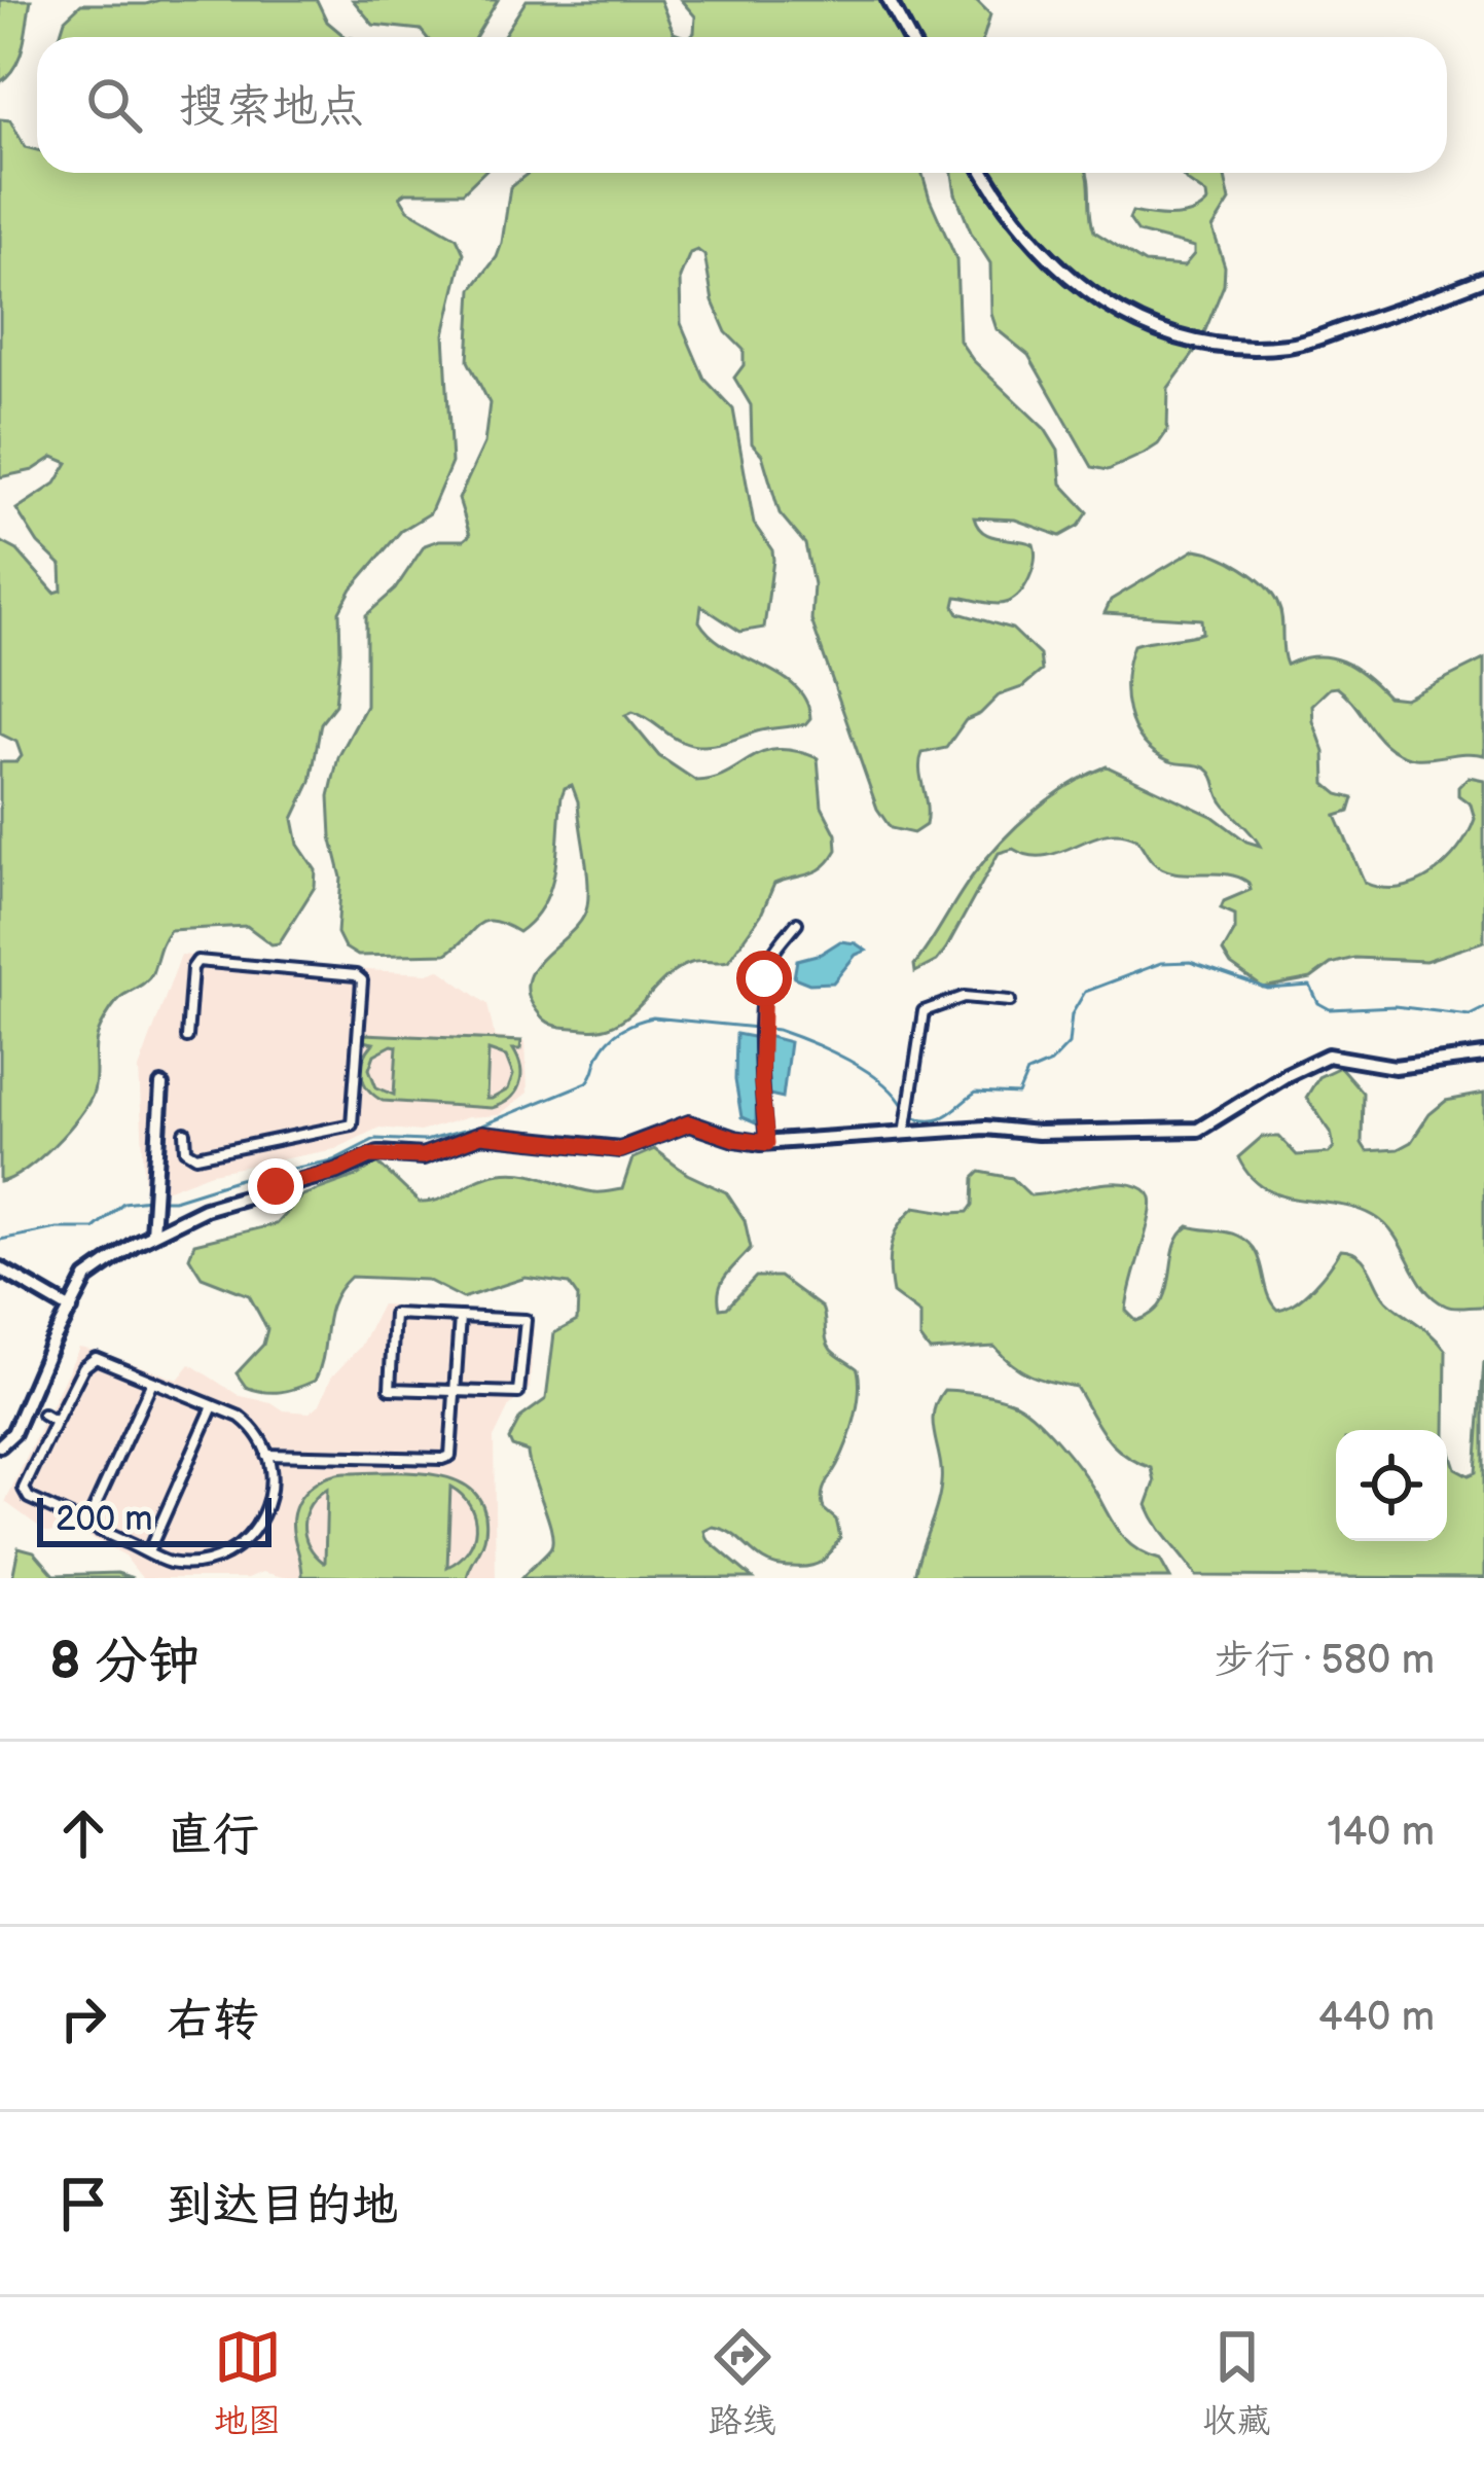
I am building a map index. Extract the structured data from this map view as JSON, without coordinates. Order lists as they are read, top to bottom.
{
  "scale_bar": "200 m",
  "page": {
    "search": "搜索地点",
    "scale": "200 m",
    "heading": ["8 分钟", "步行 · 580 m"],
    "list": [
      ["直行", "140 m"],
      ["右转", "440 m"],
      "到达目的地"
    ],
    "nav": ["地图", "路线", "收藏"]
  }
}
